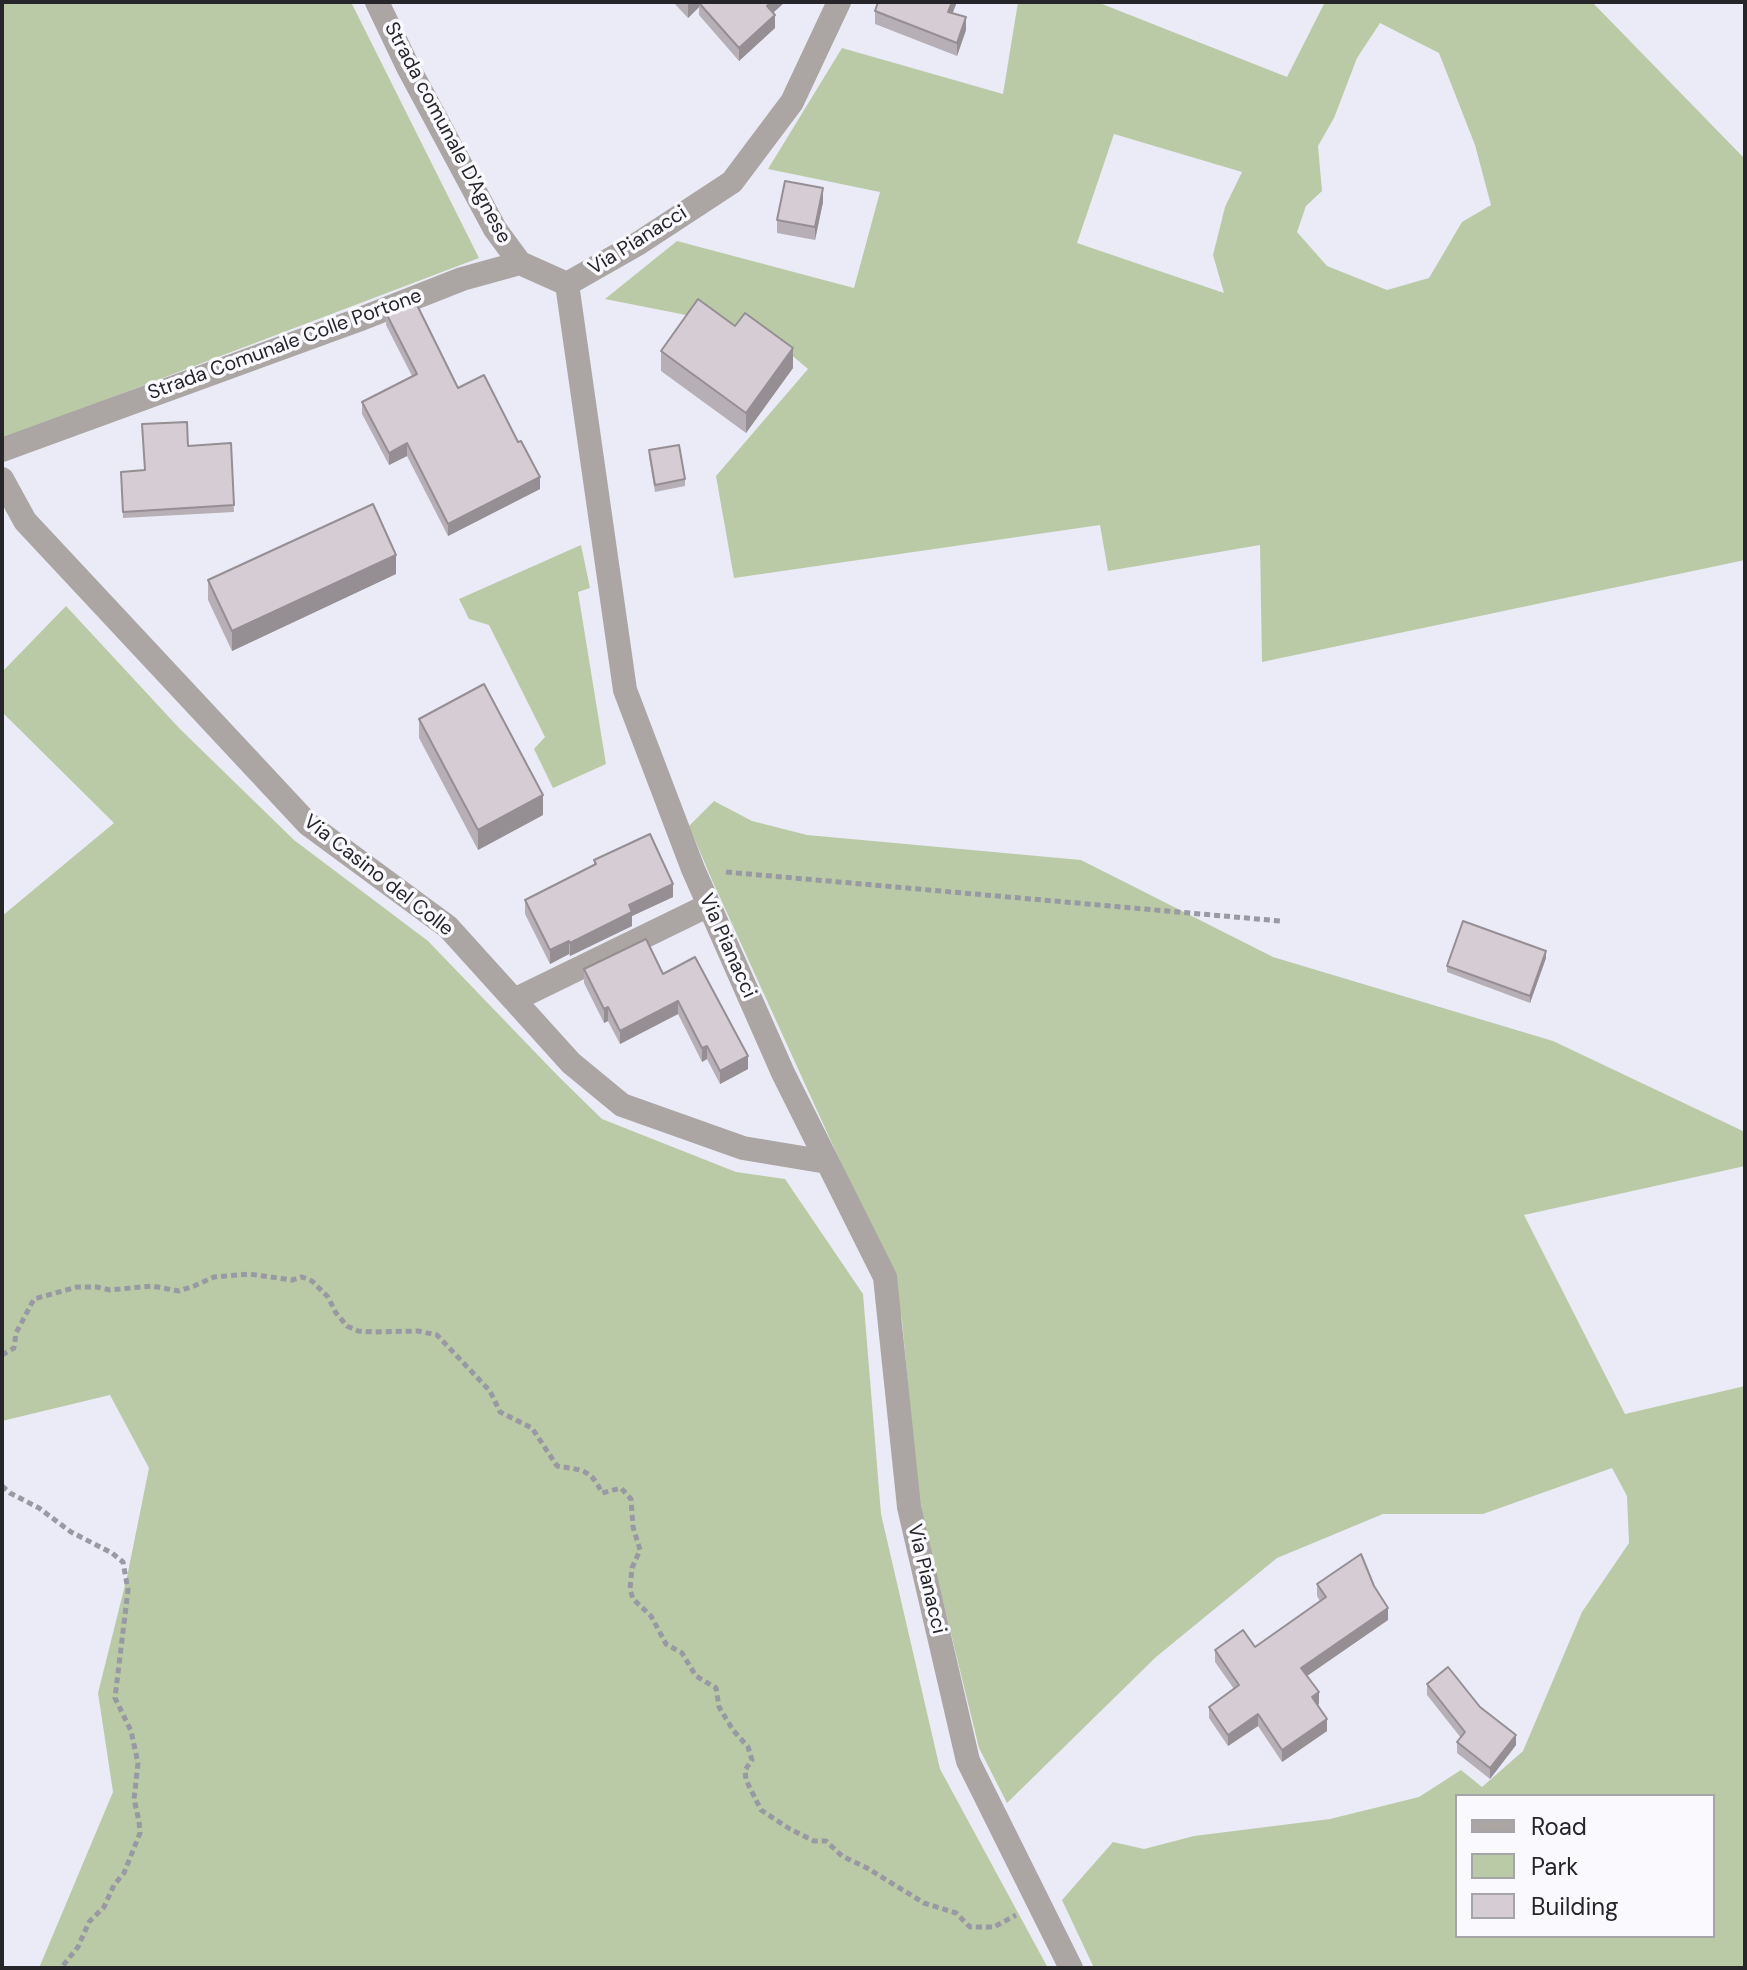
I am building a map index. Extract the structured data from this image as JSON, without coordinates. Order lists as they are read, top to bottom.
{
  "streets": {
    "street": [
      "Strada comunale D'Agnese",
      "Via Pianacci",
      "Strada Comunale Colle Portone",
      "Via Casino del Colle"
    ]
  },
  "crossings": [
    ["Strada comunale D'Agnese", "Strada Comunale Colle Portone"],
    ["Via Pianacci", "Via Casino del Colle"]
  ],
  "legend": ["Road", "Park", "Building"]
}
